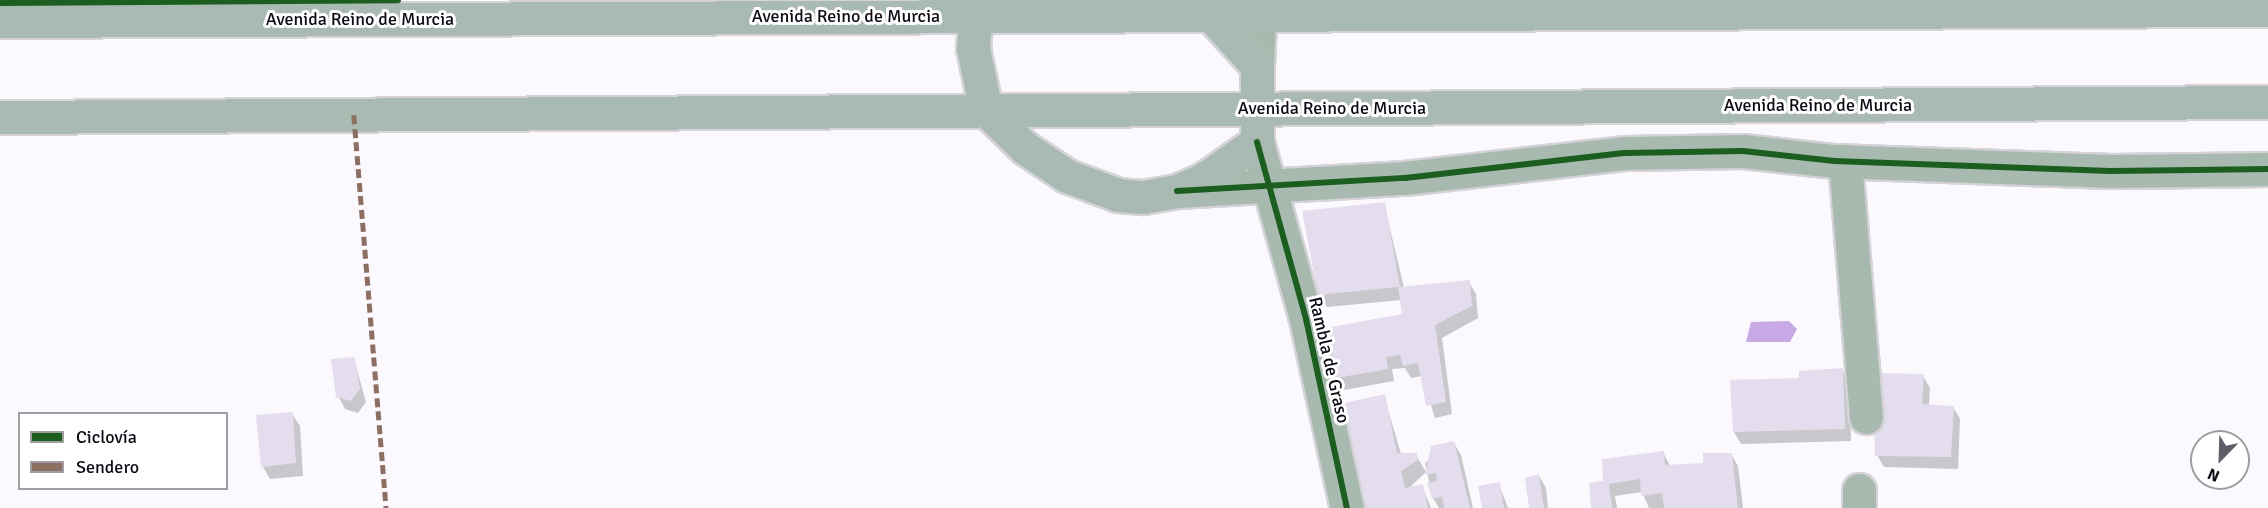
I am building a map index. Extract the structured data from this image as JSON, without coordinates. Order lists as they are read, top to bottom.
{
  "streets": {
    "main road": ["Avenida Reino de Murcia"],
    "street": ["Rambla de Graso"]
  },
  "legend": ["Ciclovía", "Sendero"],
  "north": "bottom left"
}
